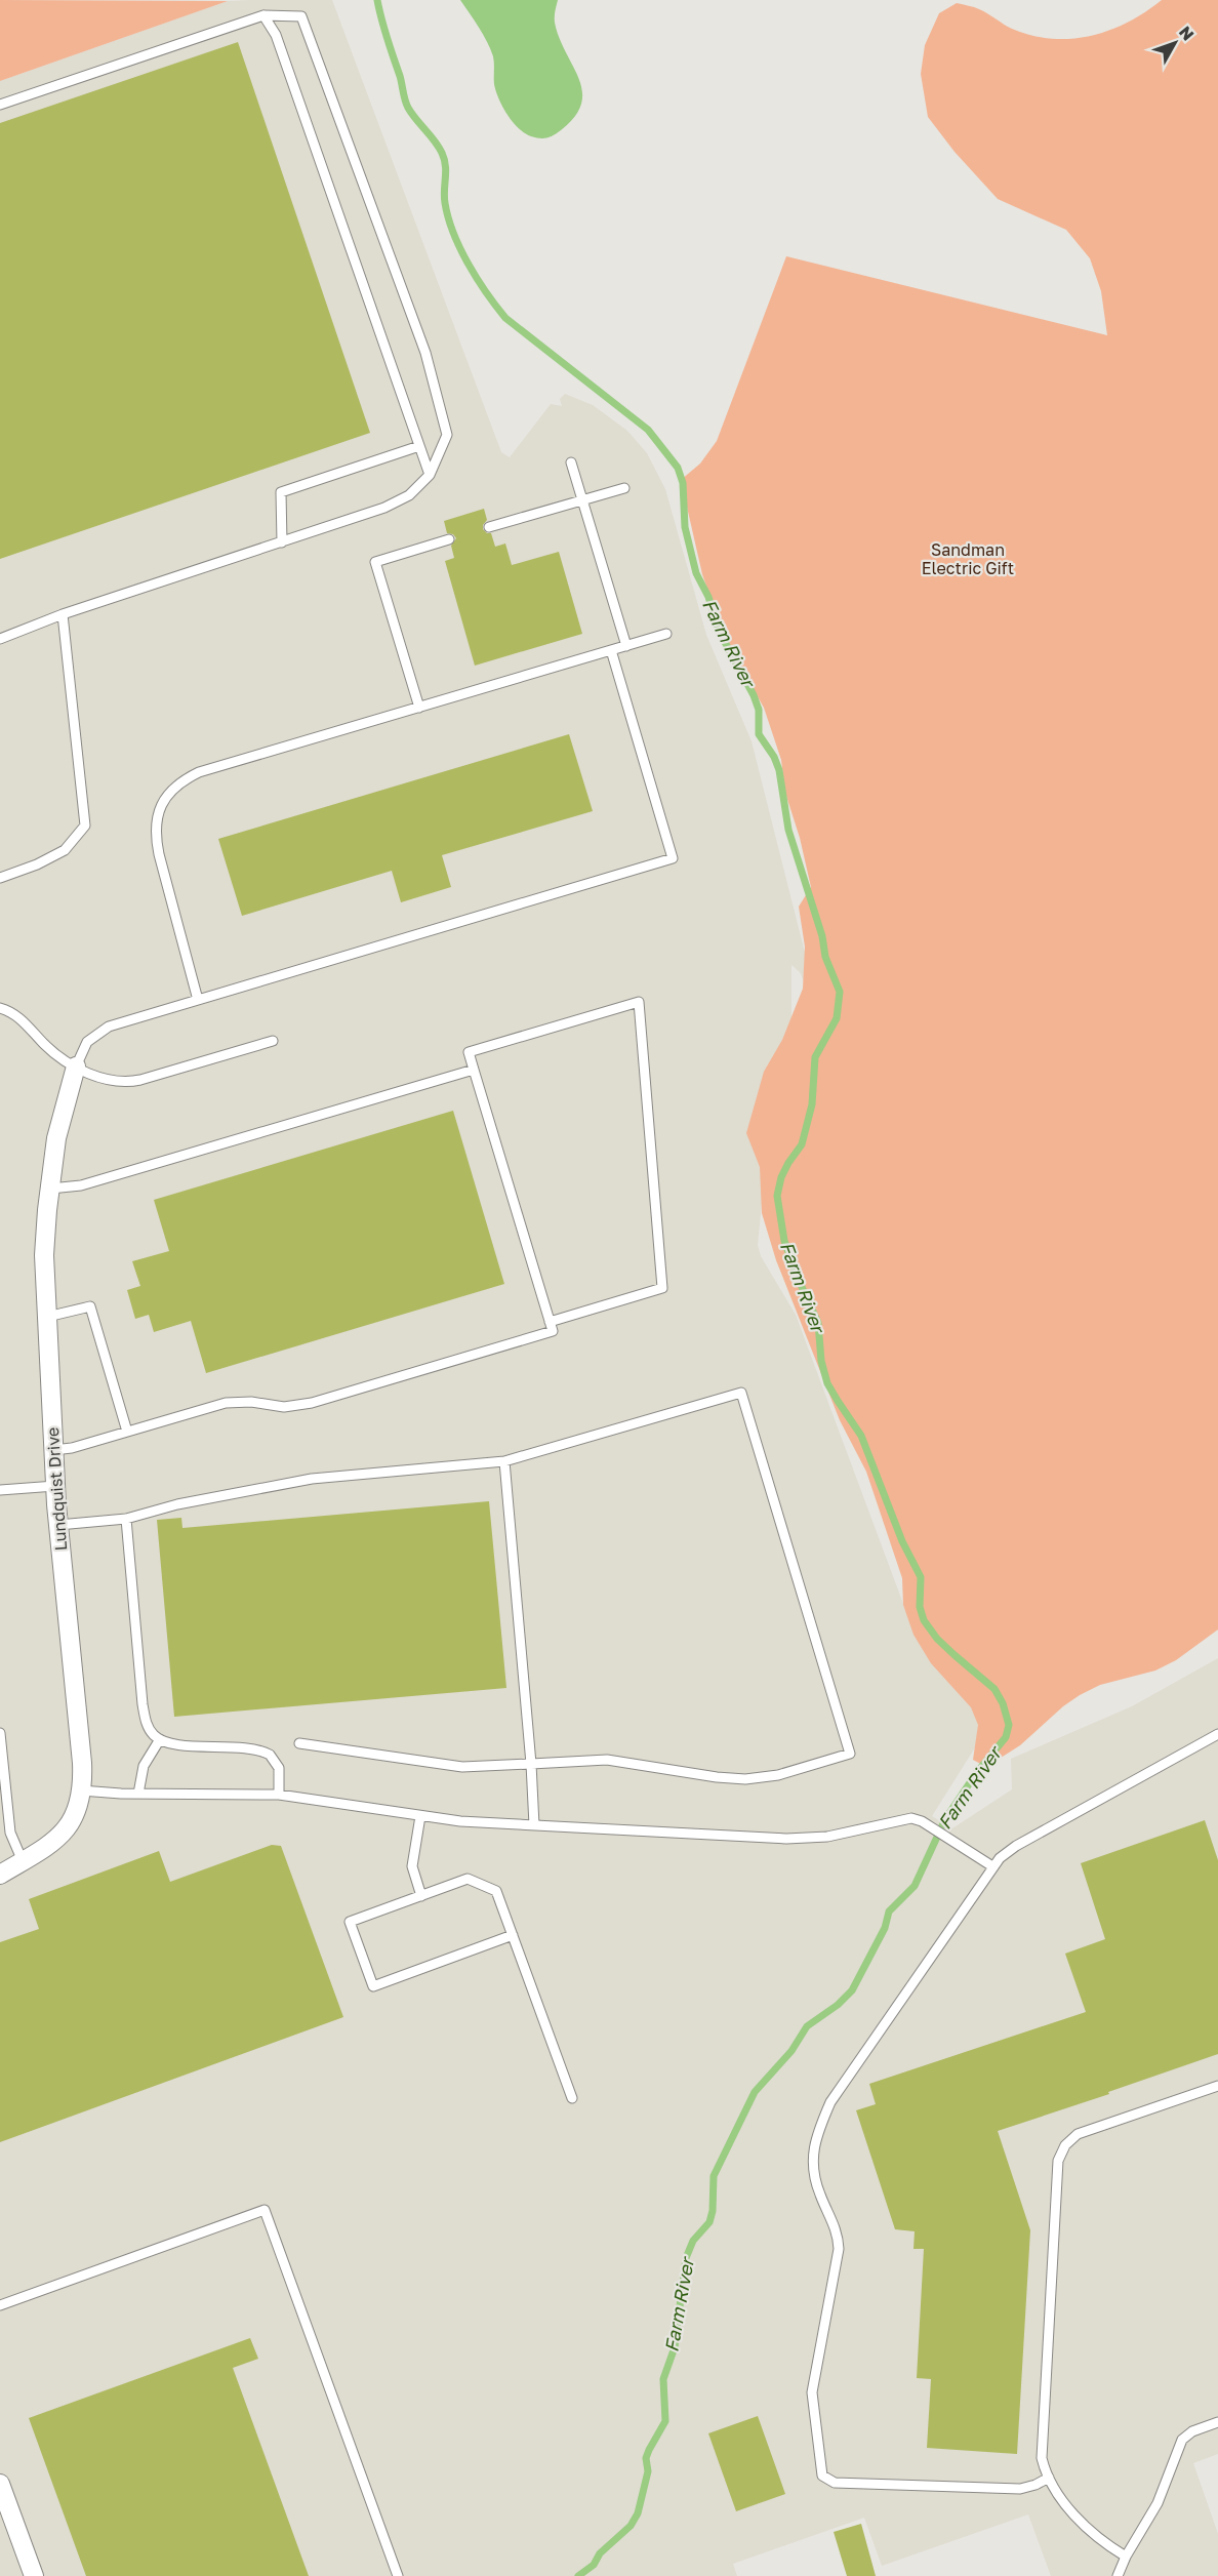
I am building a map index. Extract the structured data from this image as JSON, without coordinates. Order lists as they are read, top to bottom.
{
  "streets": {
    "street": ["Lundquist Drive"]
  },
  "water": ["Farm River"],
  "parks": ["Sandman Electric Gift"],
  "north": "top right"
}
